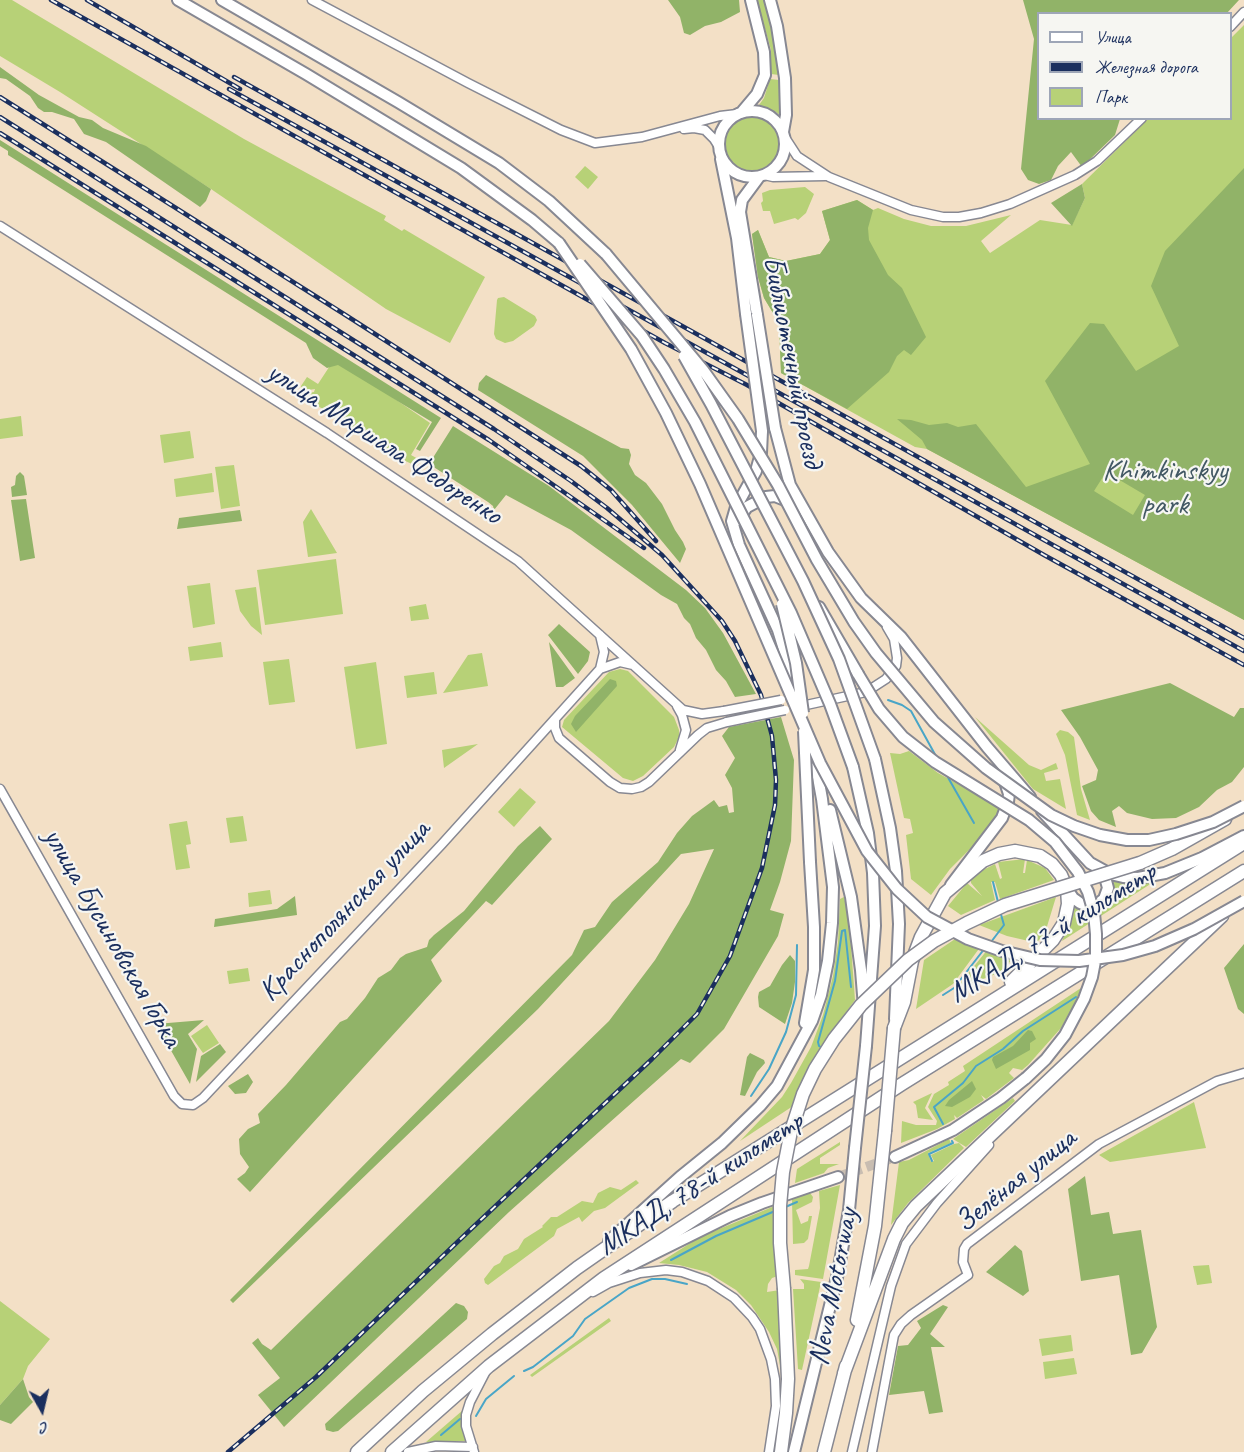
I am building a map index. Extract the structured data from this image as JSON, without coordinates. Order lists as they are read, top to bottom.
{
  "streets": {
    "highway": ["МКАД, 77-й километр", "МКАД, 78-й километр", "Neva Motorway"],
    "main road": ["Библиотечный проезд"],
    "street": [
      "улица Маршала Федоренко",
      "Краснополянская улица",
      "улица Бусиновская Горка",
      "Зелёная улица"
    ]
  },
  "crossings": [
    ["Библиотечный проезд", "улица Маршала Федоренко"],
    ["улица Маршала Федоренко", "Краснополянская улица"],
    ["Краснополянская улица", "улица Бусиновская Горка"],
    ["МКАД, 77-й километр", "МКАД, 78-й километр"]
  ],
  "parks": ["Khimkinskyy park"],
  "legend": ["Улица", "Железная дорога", "Парк"],
  "north": "bottom"
}
